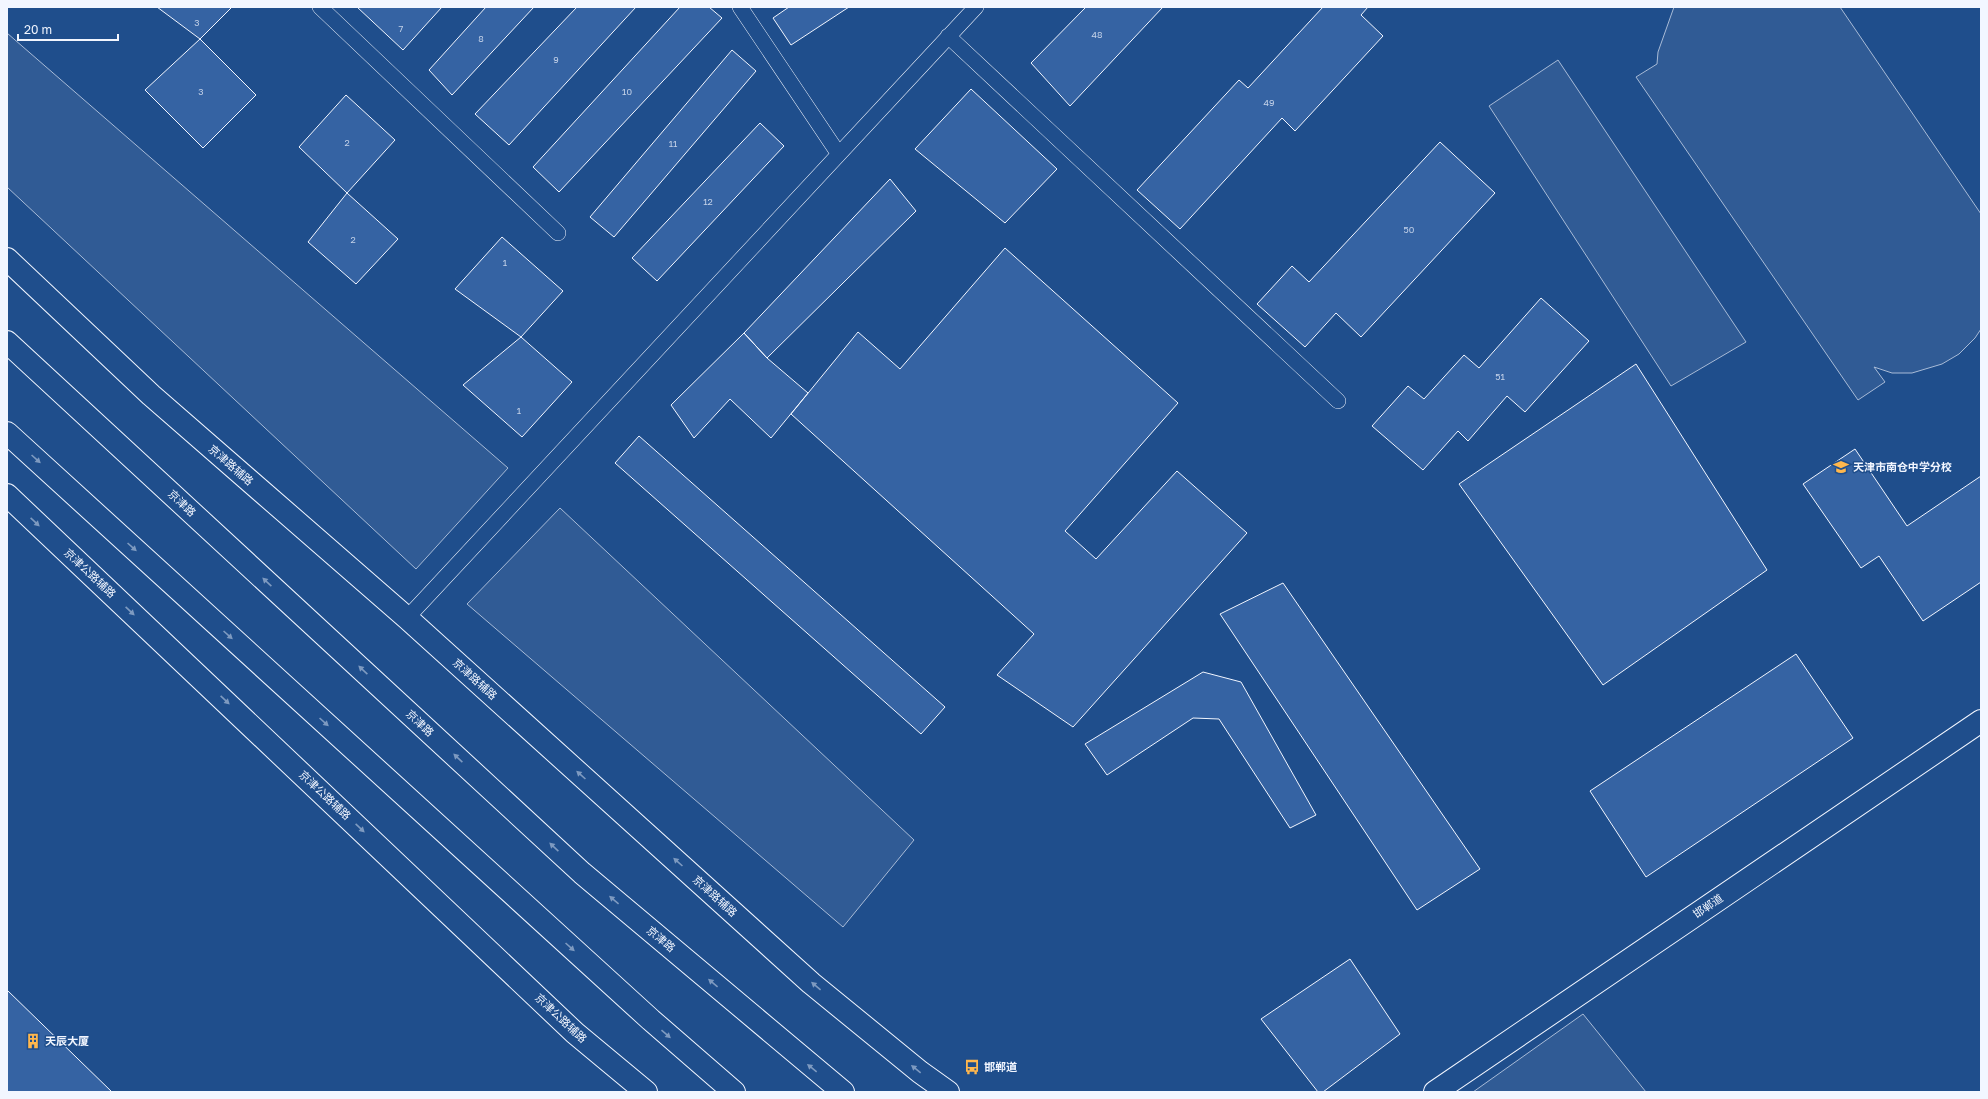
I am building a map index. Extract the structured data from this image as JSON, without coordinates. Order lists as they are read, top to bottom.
{
  "streets": {
    "street": [
      "京津路辅路",
      "京津路",
      "京津公路辅路",
      "邯郸道"
    ]
  },
  "places": {
    "school or university": ["天津市南仓中学分校"],
    "building": ["天辰大厦"],
    "bus stop": ["邯郸道"]
  },
  "house_numbers": [
    "3",
    "7",
    "48",
    "8",
    "9",
    "3",
    "10",
    "49",
    "2",
    "11",
    "12",
    "50",
    "2",
    "1",
    "51",
    "1"
  ],
  "scale_bar": "20 m"
}
